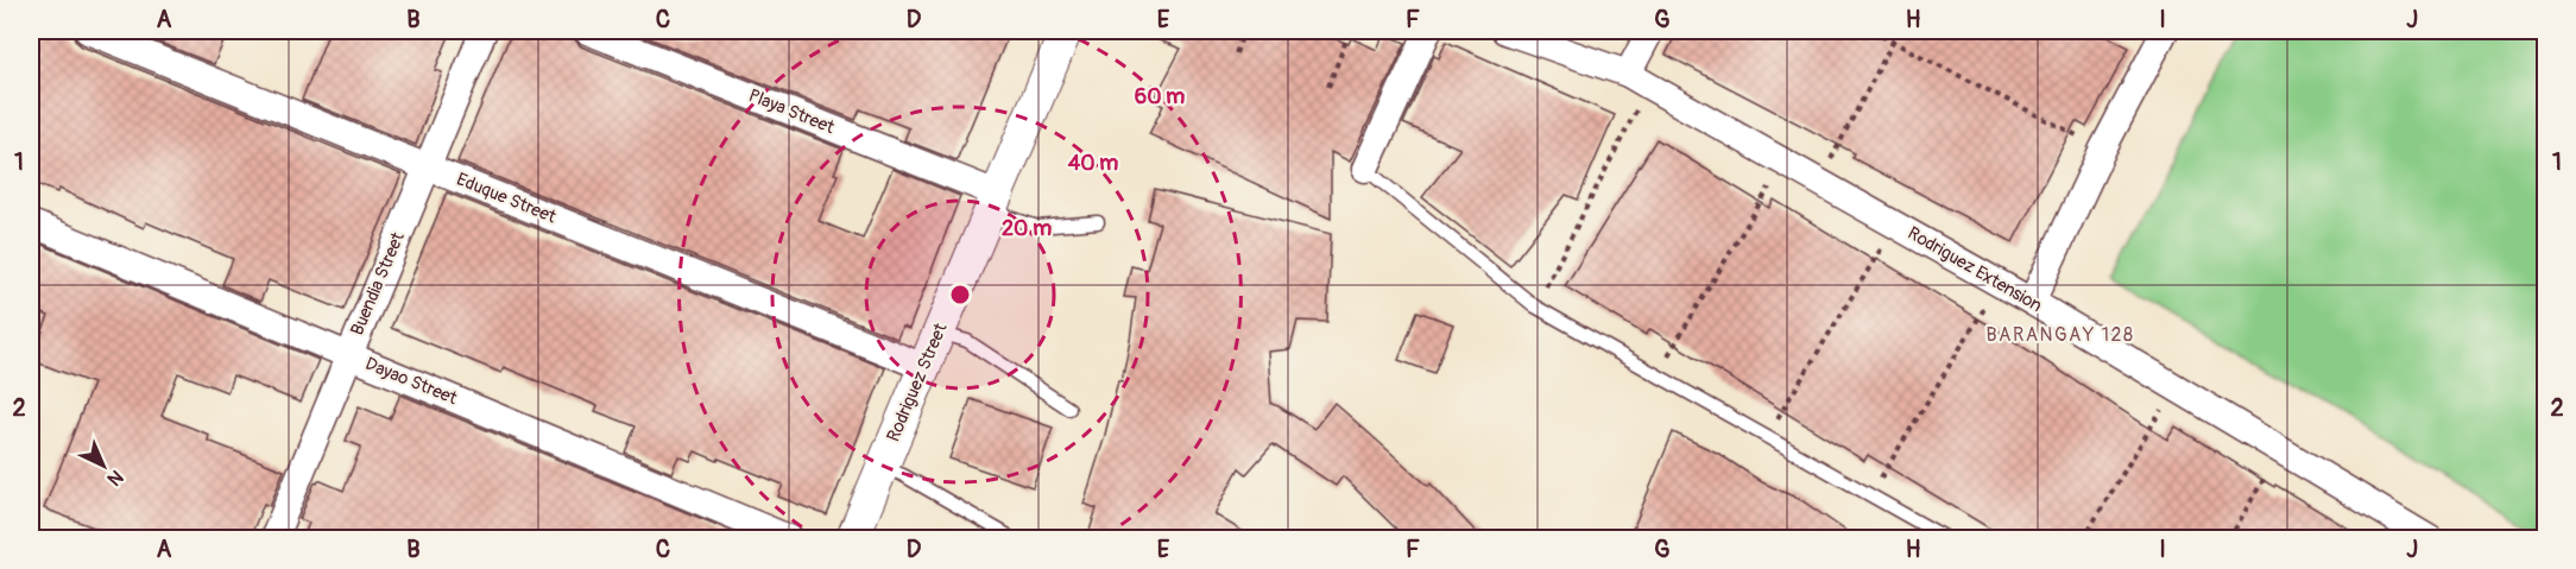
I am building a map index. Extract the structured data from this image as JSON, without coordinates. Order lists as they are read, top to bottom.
{
  "streets": {
    "street": [
      "Playa Street",
      "Eduque Street",
      "Rodriguez Extension",
      "Buendia Street",
      "Dayao Street",
      "Rodriguez Street"
    ]
  },
  "crossings": [
    ["Playa Street", "Rodriguez Street"],
    ["Eduque Street", "Buendia Street"],
    ["Eduque Street", "Rodriguez Street"],
    ["Buendia Street", "Dayao Street"]
  ],
  "districts": ["BARANGAY 128"],
  "north": "bottom right",
  "grid": {
    "columns": [
      "A",
      "B",
      "C",
      "D",
      "E",
      "F",
      "G",
      "H",
      "I",
      "J"
    ],
    "rows": ["1", "2"]
  },
  "rings": ["60 m", "40 m", "20 m"]
}
